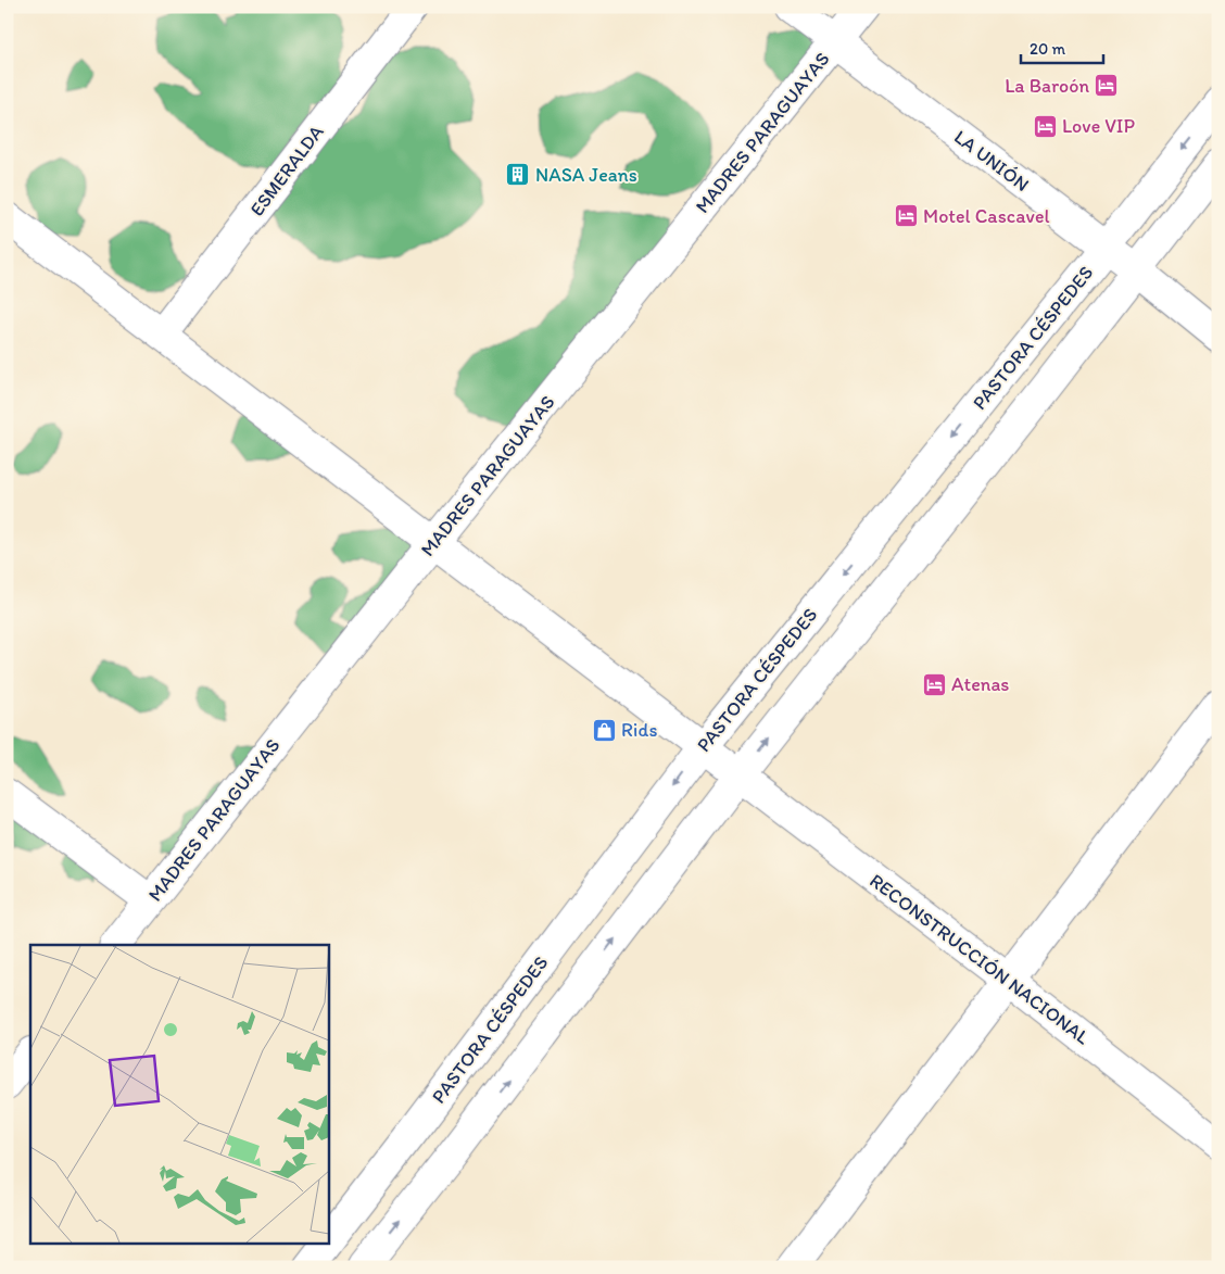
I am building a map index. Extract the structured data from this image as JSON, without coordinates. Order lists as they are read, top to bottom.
{
  "streets": {
    "street": [
      "MADRES PARAGUAYAS",
      "LA UNIÓN",
      "ESMERALDA",
      "PASTORA CÉSPEDES",
      "RECONSTRUCCIÓN NACIONAL"
    ]
  },
  "crossings": [
    ["MADRES PARAGUAYAS", "LA UNIÓN"],
    ["MADRES PARAGUAYAS", "RECONSTRUCCIÓN NACIONAL"],
    ["LA UNIÓN", "PASTORA CÉSPEDES"],
    ["ESMERALDA", "RECONSTRUCCIÓN NACIONAL"],
    ["PASTORA CÉSPEDES", "RECONSTRUCCIÓN NACIONAL"]
  ],
  "places": {
    "hotel": [
      "La Baroón",
      "Love VIP",
      "Motel Cascavel",
      "Atenas"
    ],
    "building": ["NASA Jeans"],
    "shop": ["Rids"]
  },
  "scale_bar": "20 m"
}
